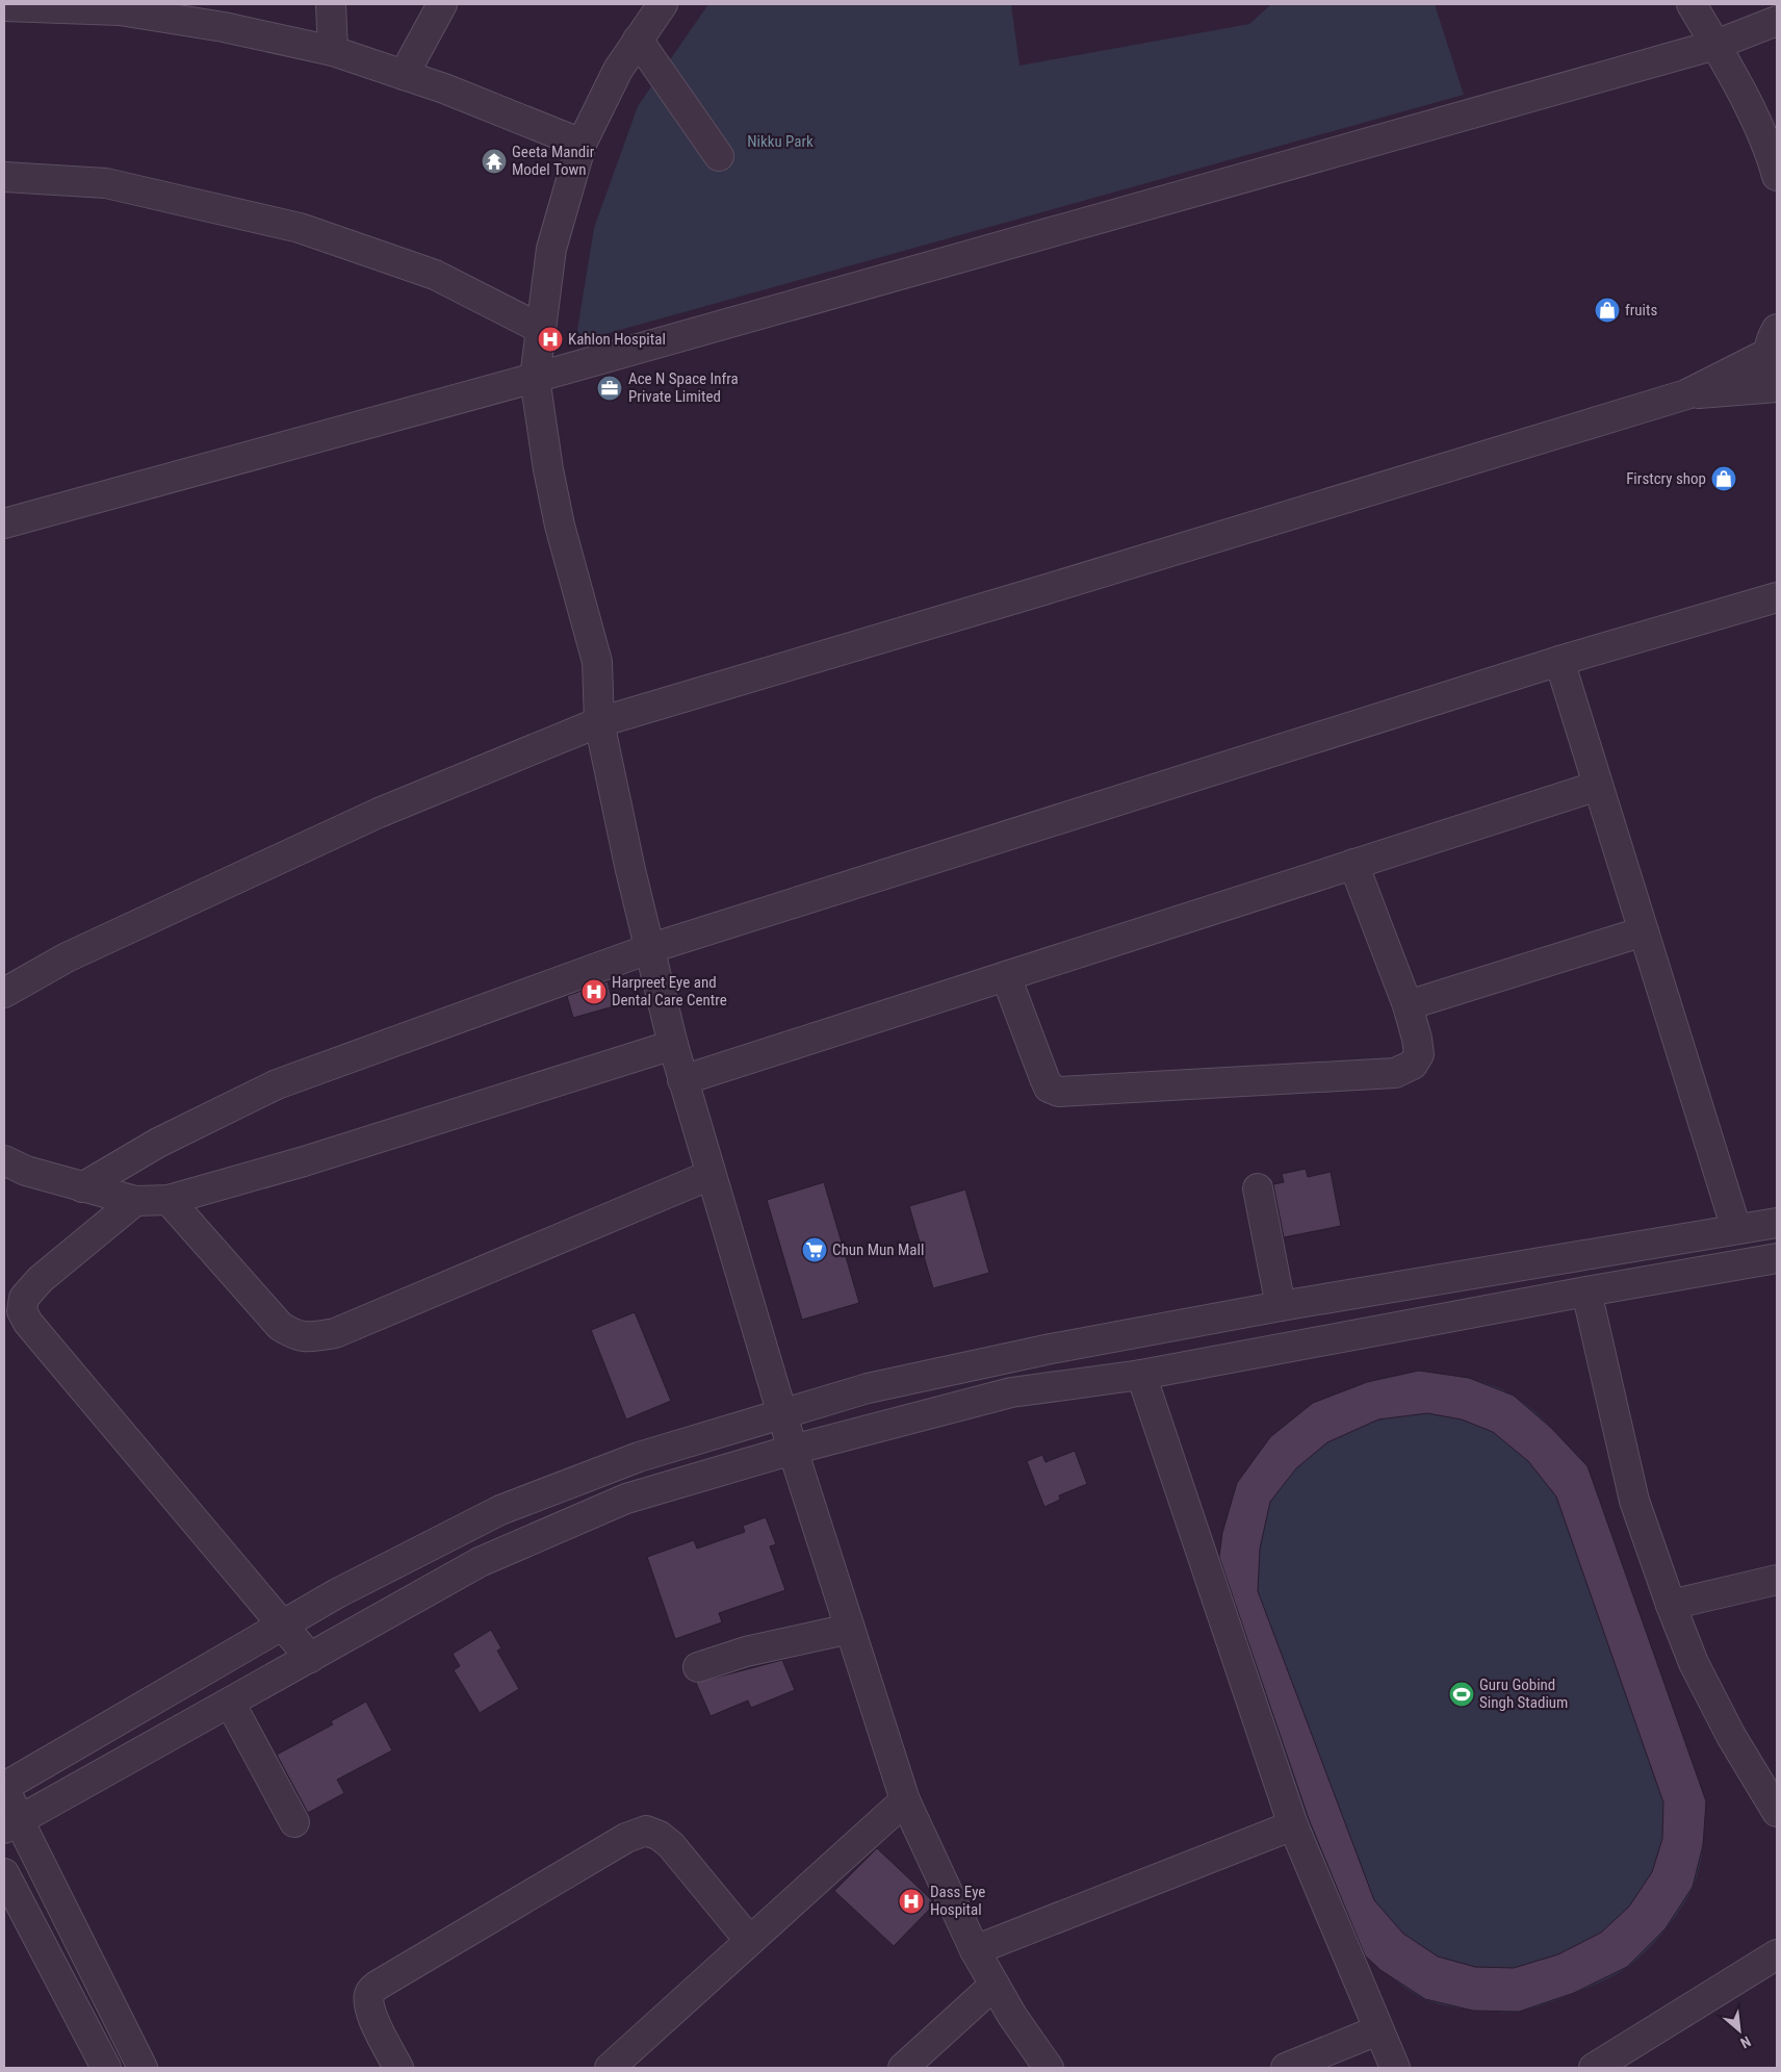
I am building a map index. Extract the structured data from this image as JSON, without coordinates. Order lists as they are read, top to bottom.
{
  "parks": ["Nikku Park"],
  "places": {
    "temple": ["Geeta Mandir Model Town"],
    "shop": ["fruits", "Firstcry shop"],
    "hospital": ["Kahlon Hospital", "Harpreet Eye and Dental Care Centre", "Dass Eye Hospital"],
    "office": ["Ace N Space Infra Private Limited"],
    "supermarket": ["Chun Mun Mall"],
    "sports": ["Guru Gobind Singh Stadium"]
  },
  "north": "bottom right"
}
